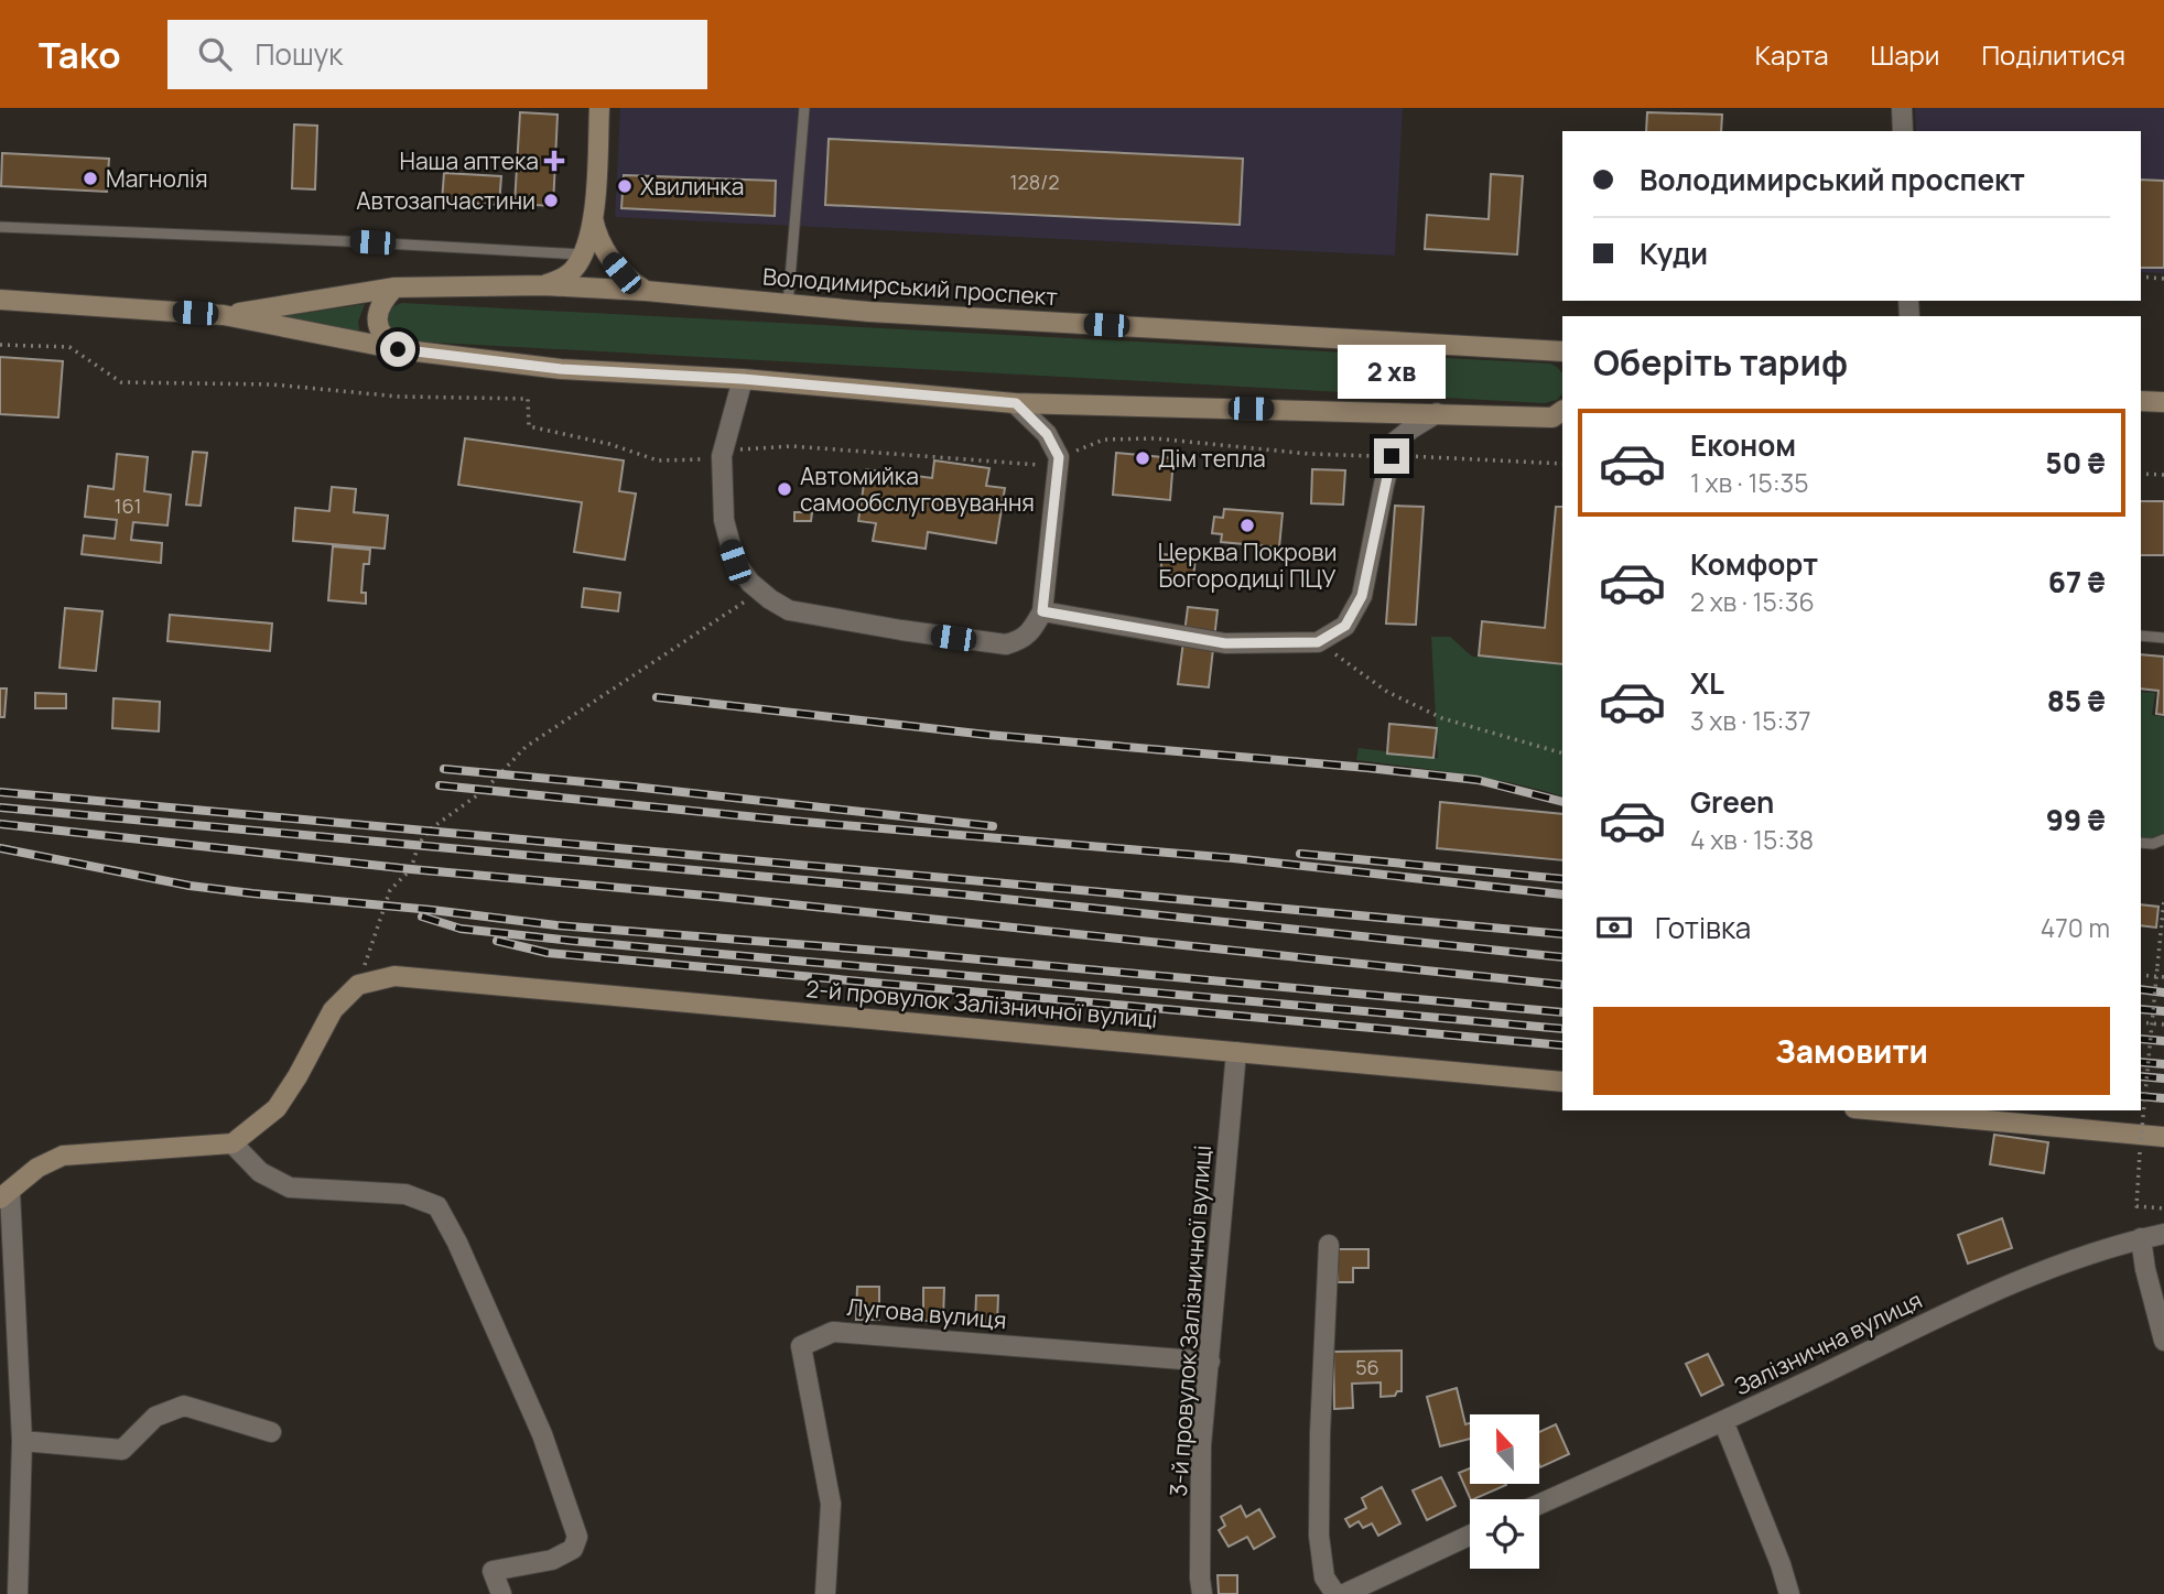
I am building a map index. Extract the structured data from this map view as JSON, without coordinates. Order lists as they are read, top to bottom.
{
  "streets": {
    "main road": ["Володимирський проспект", "2-й провулок Залізничної вулиці"],
    "street": ["Лугова вулиця", "3-й провулок Залізничної вулиці", "Залізнична вулиця"]
  },
  "crossings": [
    ["2-й провулок Залізничної вулиці", "3-й провулок Залізничної вулиці"],
    ["Лугова вулиця", "3-й провулок Залізничної вулиці"]
  ],
  "places": {
    "health": ["Наша аптека"],
    "other": [
      "Магнолія",
      "Хвилинка",
      "Автозапчастини",
      "Дім тепла",
      "Автомийка самообслуговування",
      "Церква Покрови Богородиці ПЦУ"
    ]
  },
  "house_numbers": ["128/2", "161", "56"],
  "north": "top",
  "page": {
    "header": "Tako",
    "search": "Пошук",
    "nav": ["Карта", "Шари", "Поділитися"],
    "banner": ["Володимирський проспект", "Куди"],
    "heading": "Оберіть тариф",
    "bubble": "2 хв",
    "list": [
      {
        "name": "Економ",
        "note": "1 хв · 15:35",
        "value": "50 ₴"
      },
      {
        "name": "Комфорт",
        "note": "2 хв · 15:36",
        "value": "67 ₴"
      },
      {
        "name": "XL",
        "note": "3 хв · 15:37",
        "value": "85 ₴"
      },
      {
        "name": "Green",
        "note": "4 хв · 15:38",
        "value": "99 ₴"
      }
    ],
    "pay": ["Готівка", "470 m"],
    "buttons": "Замовити"
  }
}
